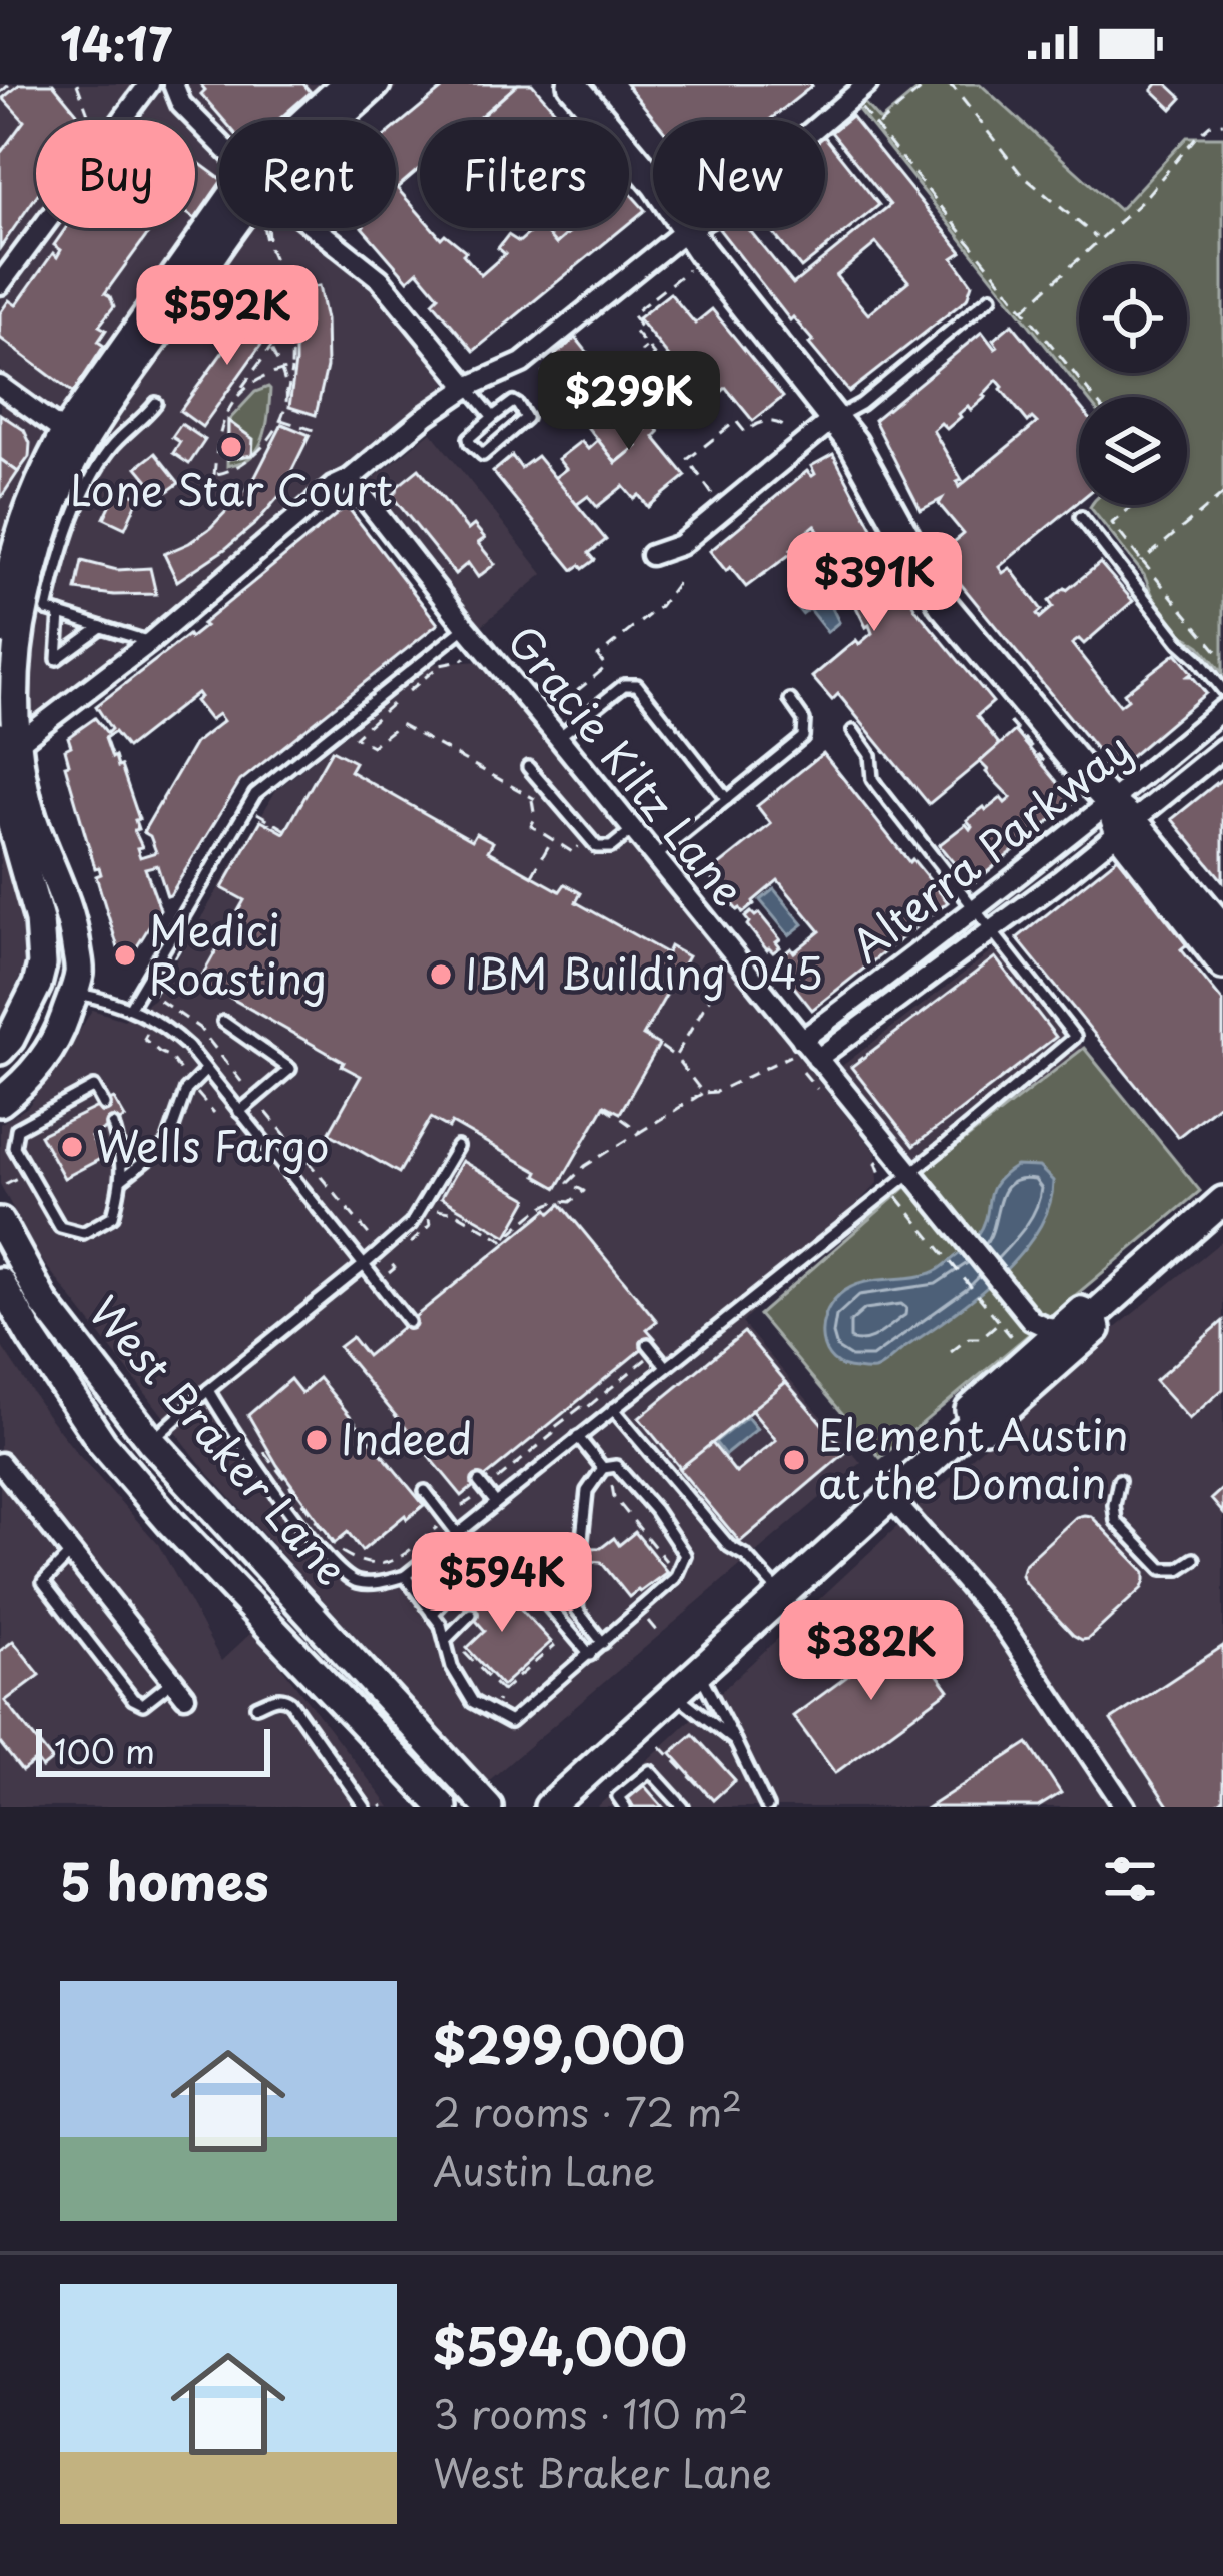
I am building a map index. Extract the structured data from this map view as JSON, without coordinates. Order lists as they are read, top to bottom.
{
  "streets": {
    "street": ["Gracie Kiltz Lane", "Alterra Parkway", "West Braker Lane"]
  },
  "crossings": [
    ["Gracie Kiltz Lane", "Alterra Parkway"]
  ],
  "places": [
    "Lone Star Court",
    "Medici Roasting",
    "IBM Building 045",
    "Wells Fargo",
    "Indeed",
    "Element Austin at the Domain"
  ],
  "scale_bar": "100 m",
  "page": {
    "status": "14:17",
    "chip": [
      "Buy",
      "Rent",
      "Filters",
      "New"
    ],
    "price": [
      "$592K",
      "$299K",
      "$391K",
      "$594K",
      "$382K"
    ],
    "scale": "100 m",
    "heading": "5 homes",
    "list": [
      {
        "name": "$299,000",
        "note": "2 rooms · 72 m² · Austin Lane"
      },
      {
        "name": "$594,000",
        "note": "3 rooms · 110 m² · West Braker Lane"
      }
    ]
  }
}
